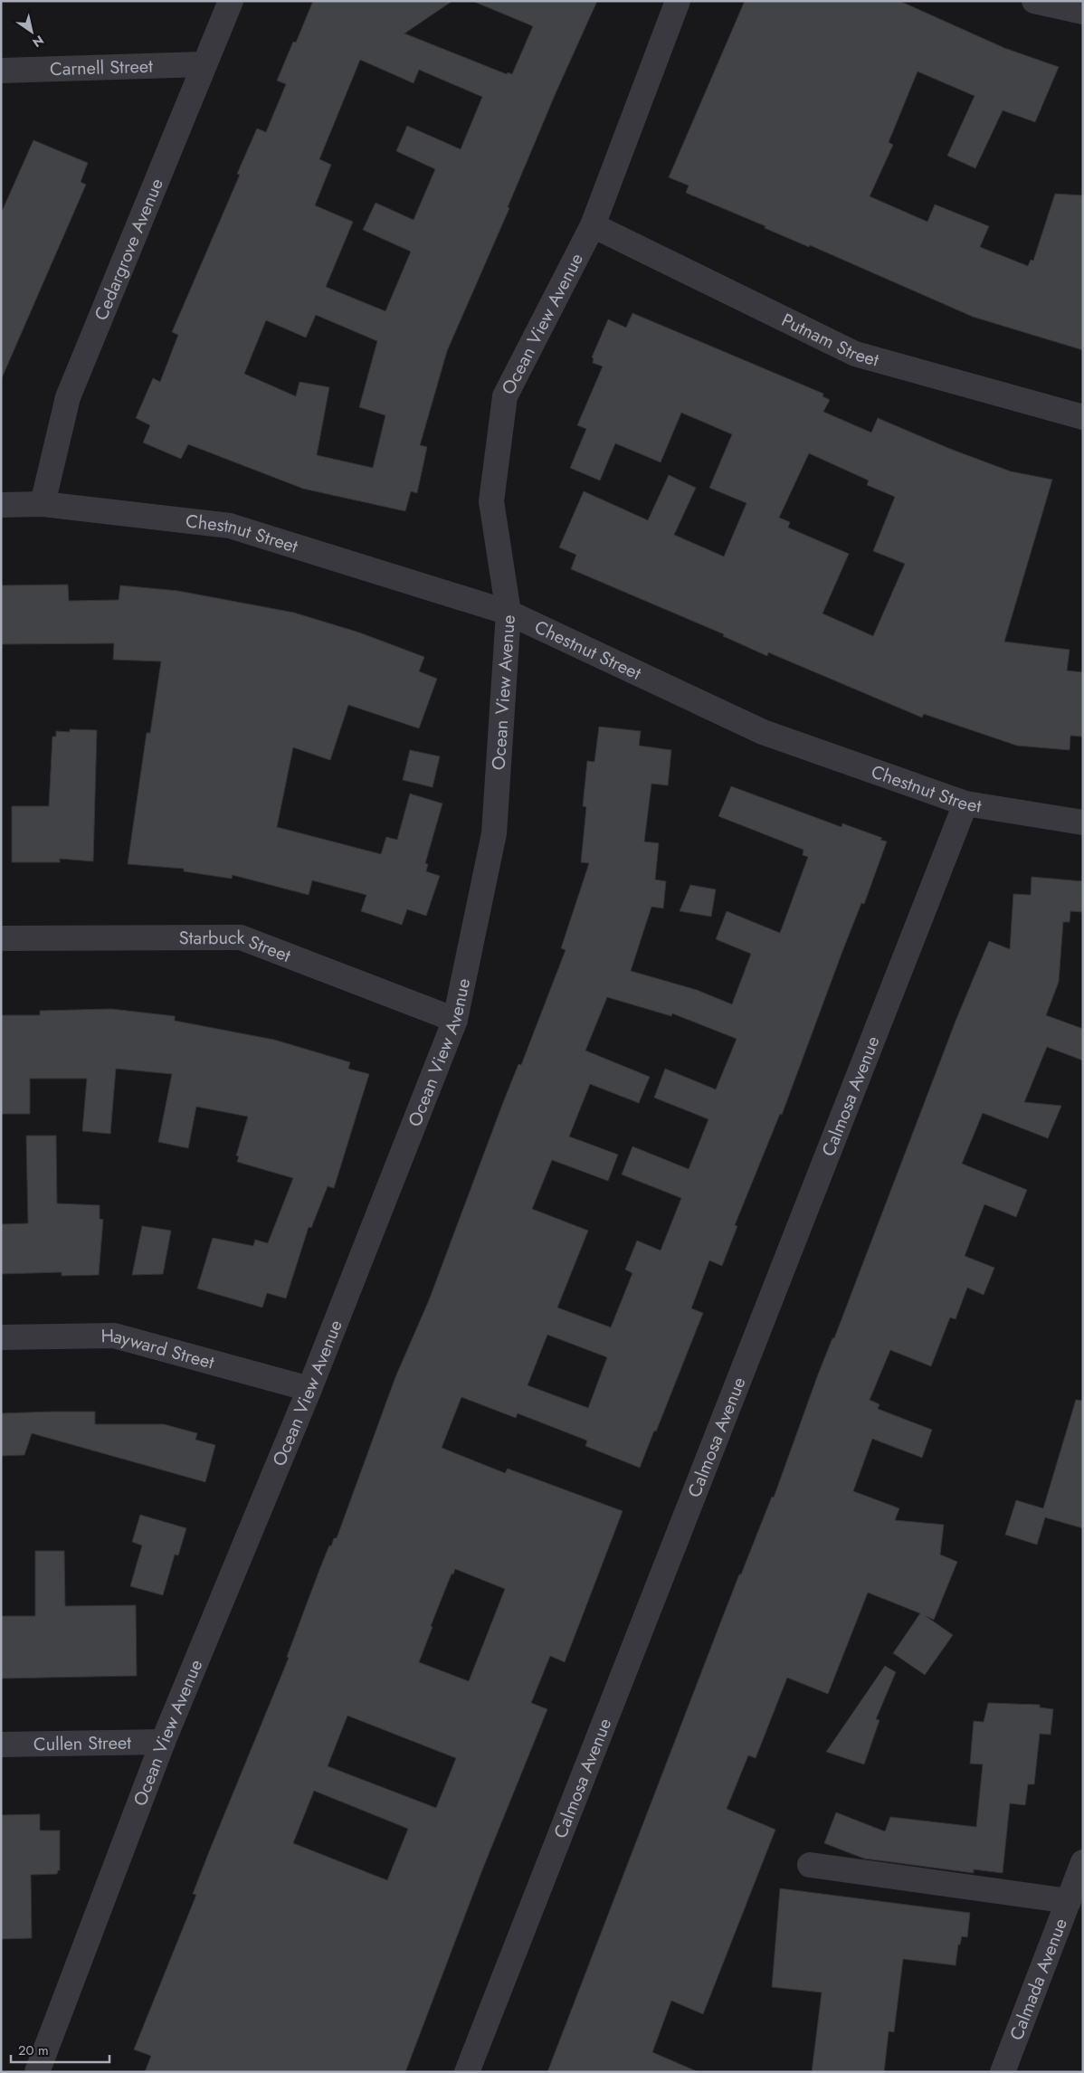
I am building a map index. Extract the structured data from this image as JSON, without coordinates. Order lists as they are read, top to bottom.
{
  "streets": {
    "street": [
      "Carnell Street",
      "Cedargrove Avenue",
      "Ocean View Avenue",
      "Putnam Street",
      "Chestnut Street",
      "Starbuck Street",
      "Calmosa Avenue",
      "Hayward Street",
      "Cullen Street",
      "Calmada Avenue"
    ]
  },
  "crossings": [
    ["Carnell Street", "Cedargrove Avenue"],
    ["Cedargrove Avenue", "Chestnut Street"],
    ["Ocean View Avenue", "Putnam Street"],
    ["Ocean View Avenue", "Chestnut Street"],
    ["Ocean View Avenue", "Starbuck Street"],
    ["Ocean View Avenue", "Hayward Street"],
    ["Ocean View Avenue", "Cullen Street"],
    ["Chestnut Street", "Calmosa Avenue"]
  ],
  "scale_bar": "20 m",
  "north": "bottom right"
}
